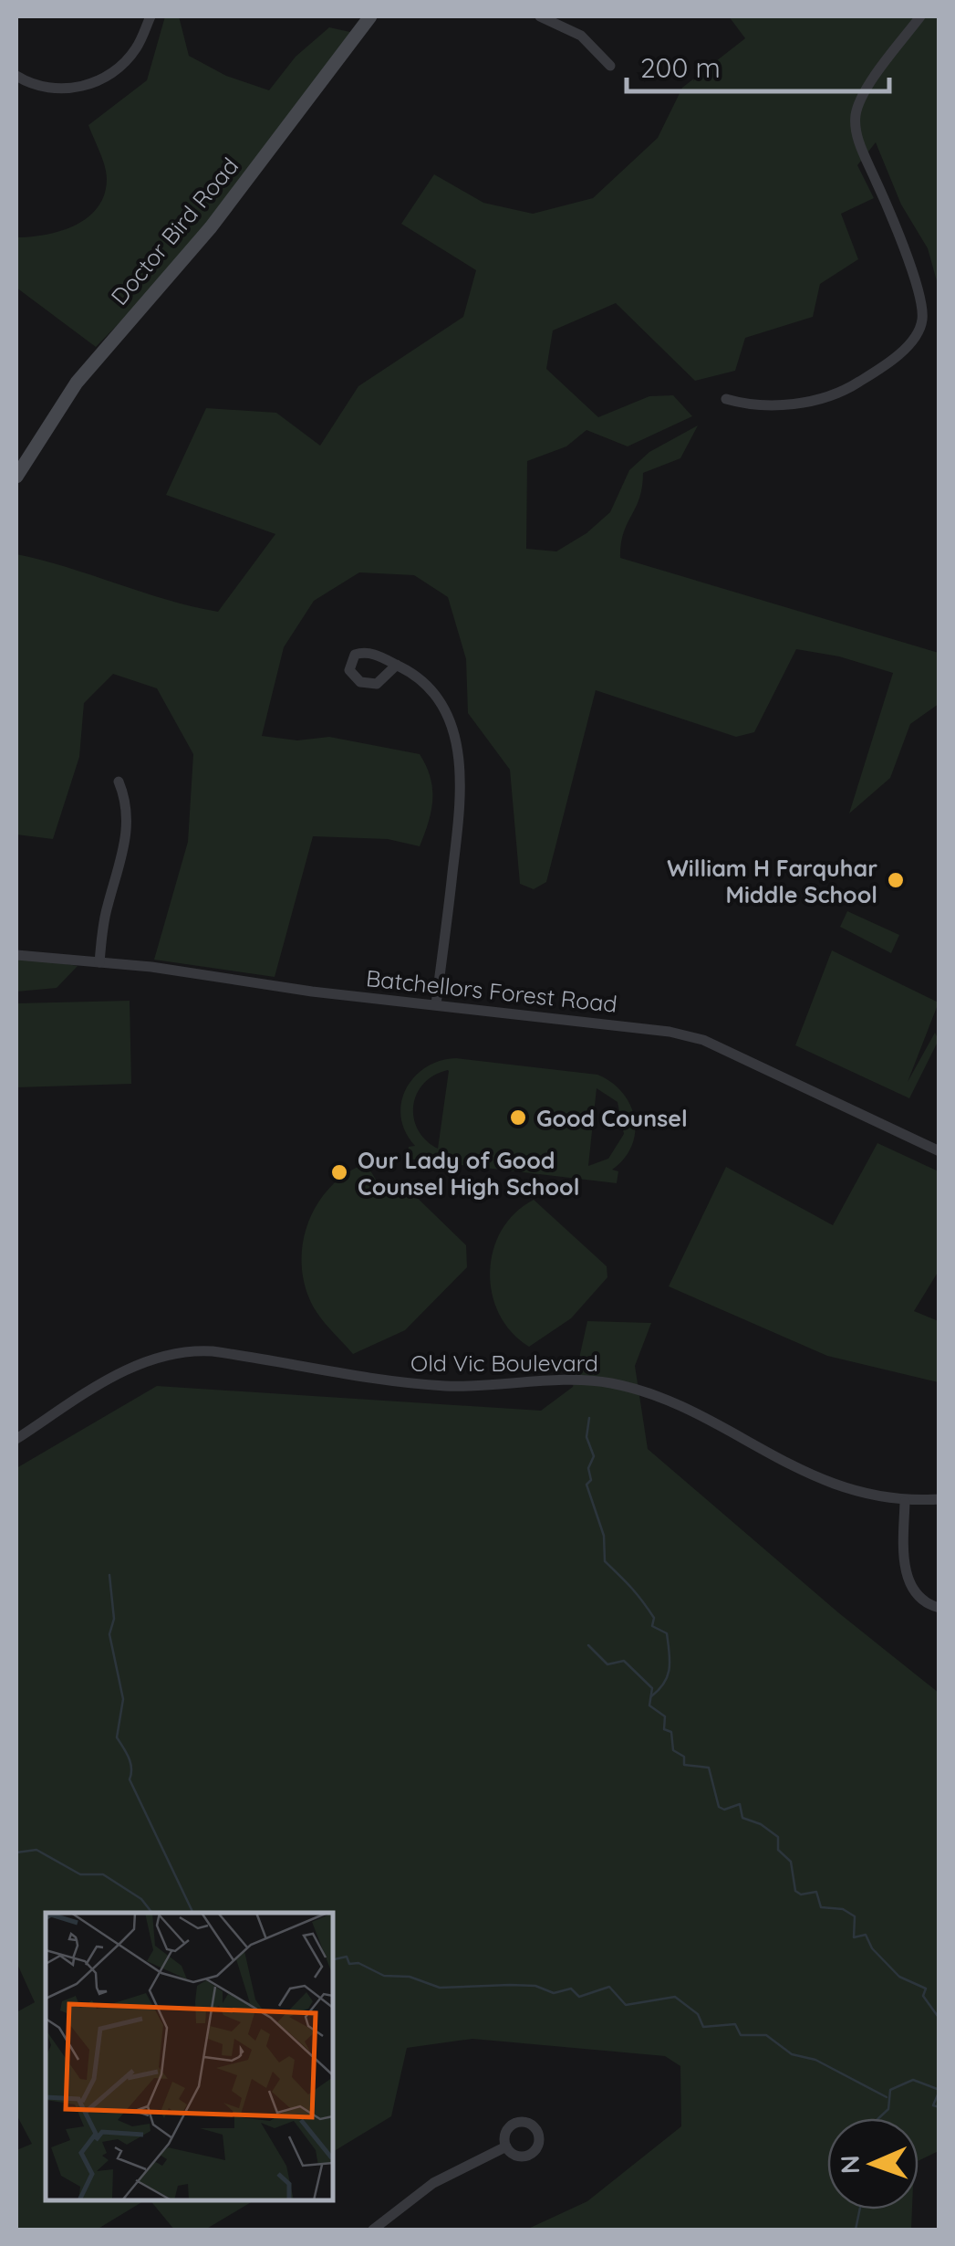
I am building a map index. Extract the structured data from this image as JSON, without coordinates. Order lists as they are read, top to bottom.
{
  "streets": {
    "main road": ["Doctor Bird Road"],
    "street": ["Batchellors Forest Road", "Old Vic Boulevard"]
  },
  "places": ["William H Farquhar Middle School", "Good Counsel", "Our Lady of Good Counsel High School"],
  "scale_bar": "200 m",
  "north": "left"
}
